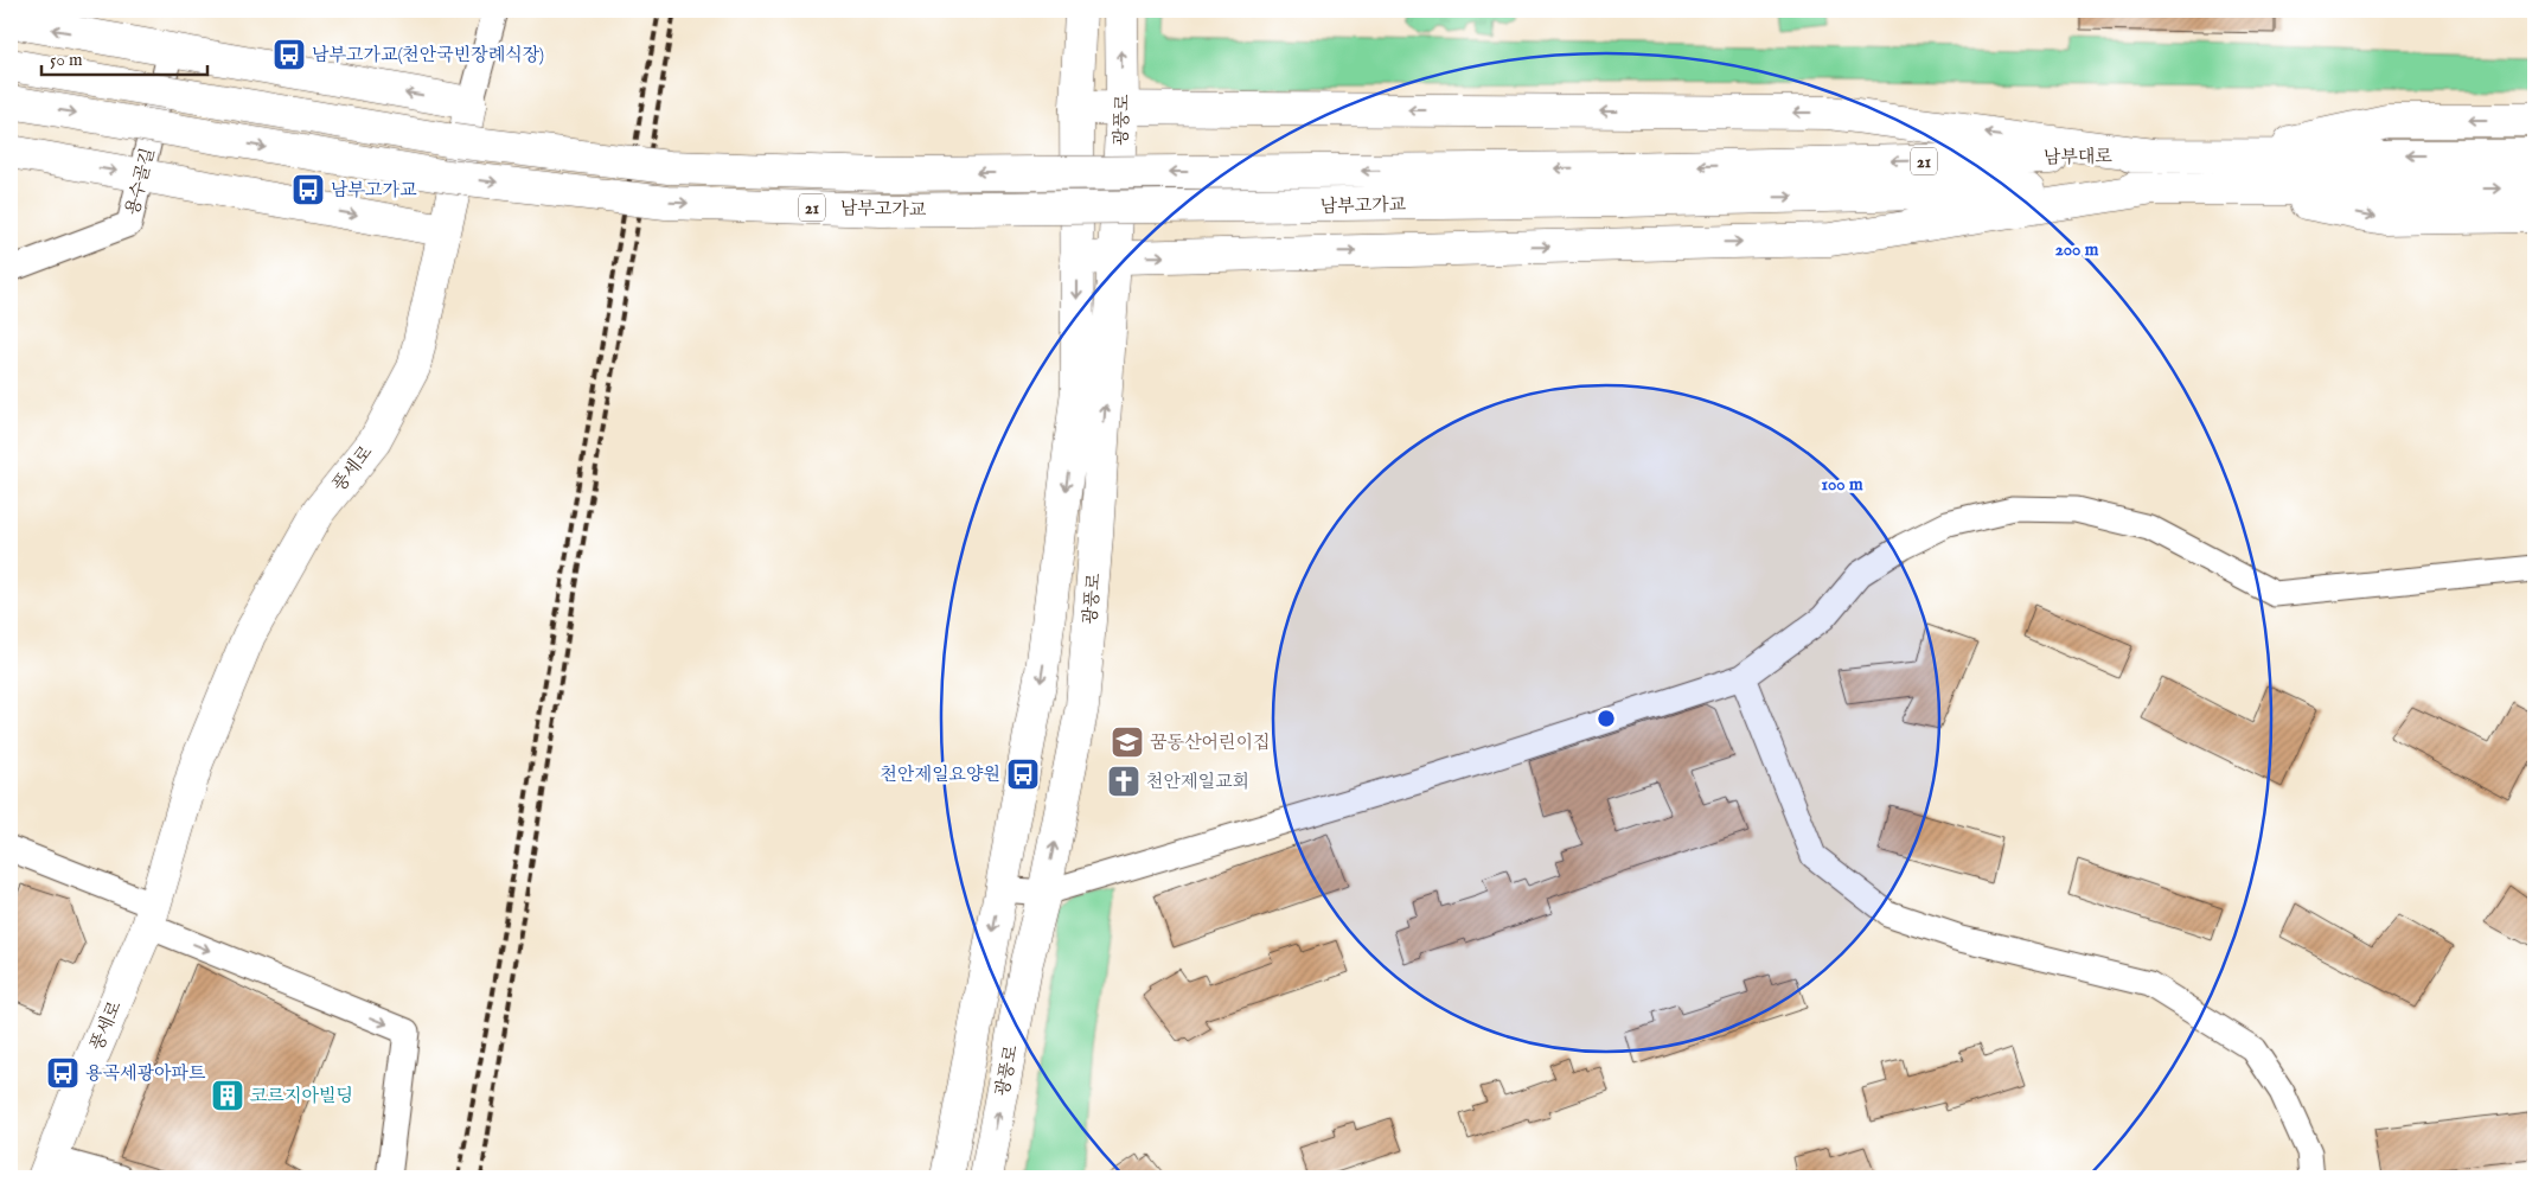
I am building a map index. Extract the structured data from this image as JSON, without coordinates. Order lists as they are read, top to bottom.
{
  "streets": {
    "main road": [
      "광풍로",
      "남부대로",
      "21",
      "남부고가교",
      "풍세로"
    ],
    "street": ["용수골길"]
  },
  "crossings": [
    ["남부대로", "남부고가교"]
  ],
  "places": {
    "bus stop": [
      "남부고가교(천안국빈장례식장)",
      "남부고가교",
      "천안제일요양원",
      "용곡세광아파트"
    ],
    "school or university": ["꿈동산어린이집"],
    "church": ["천안제일교회"],
    "building": ["코르지아빌딩"]
  },
  "scale_bar": "50 m",
  "rings": ["200 m", "100 m"]
}
